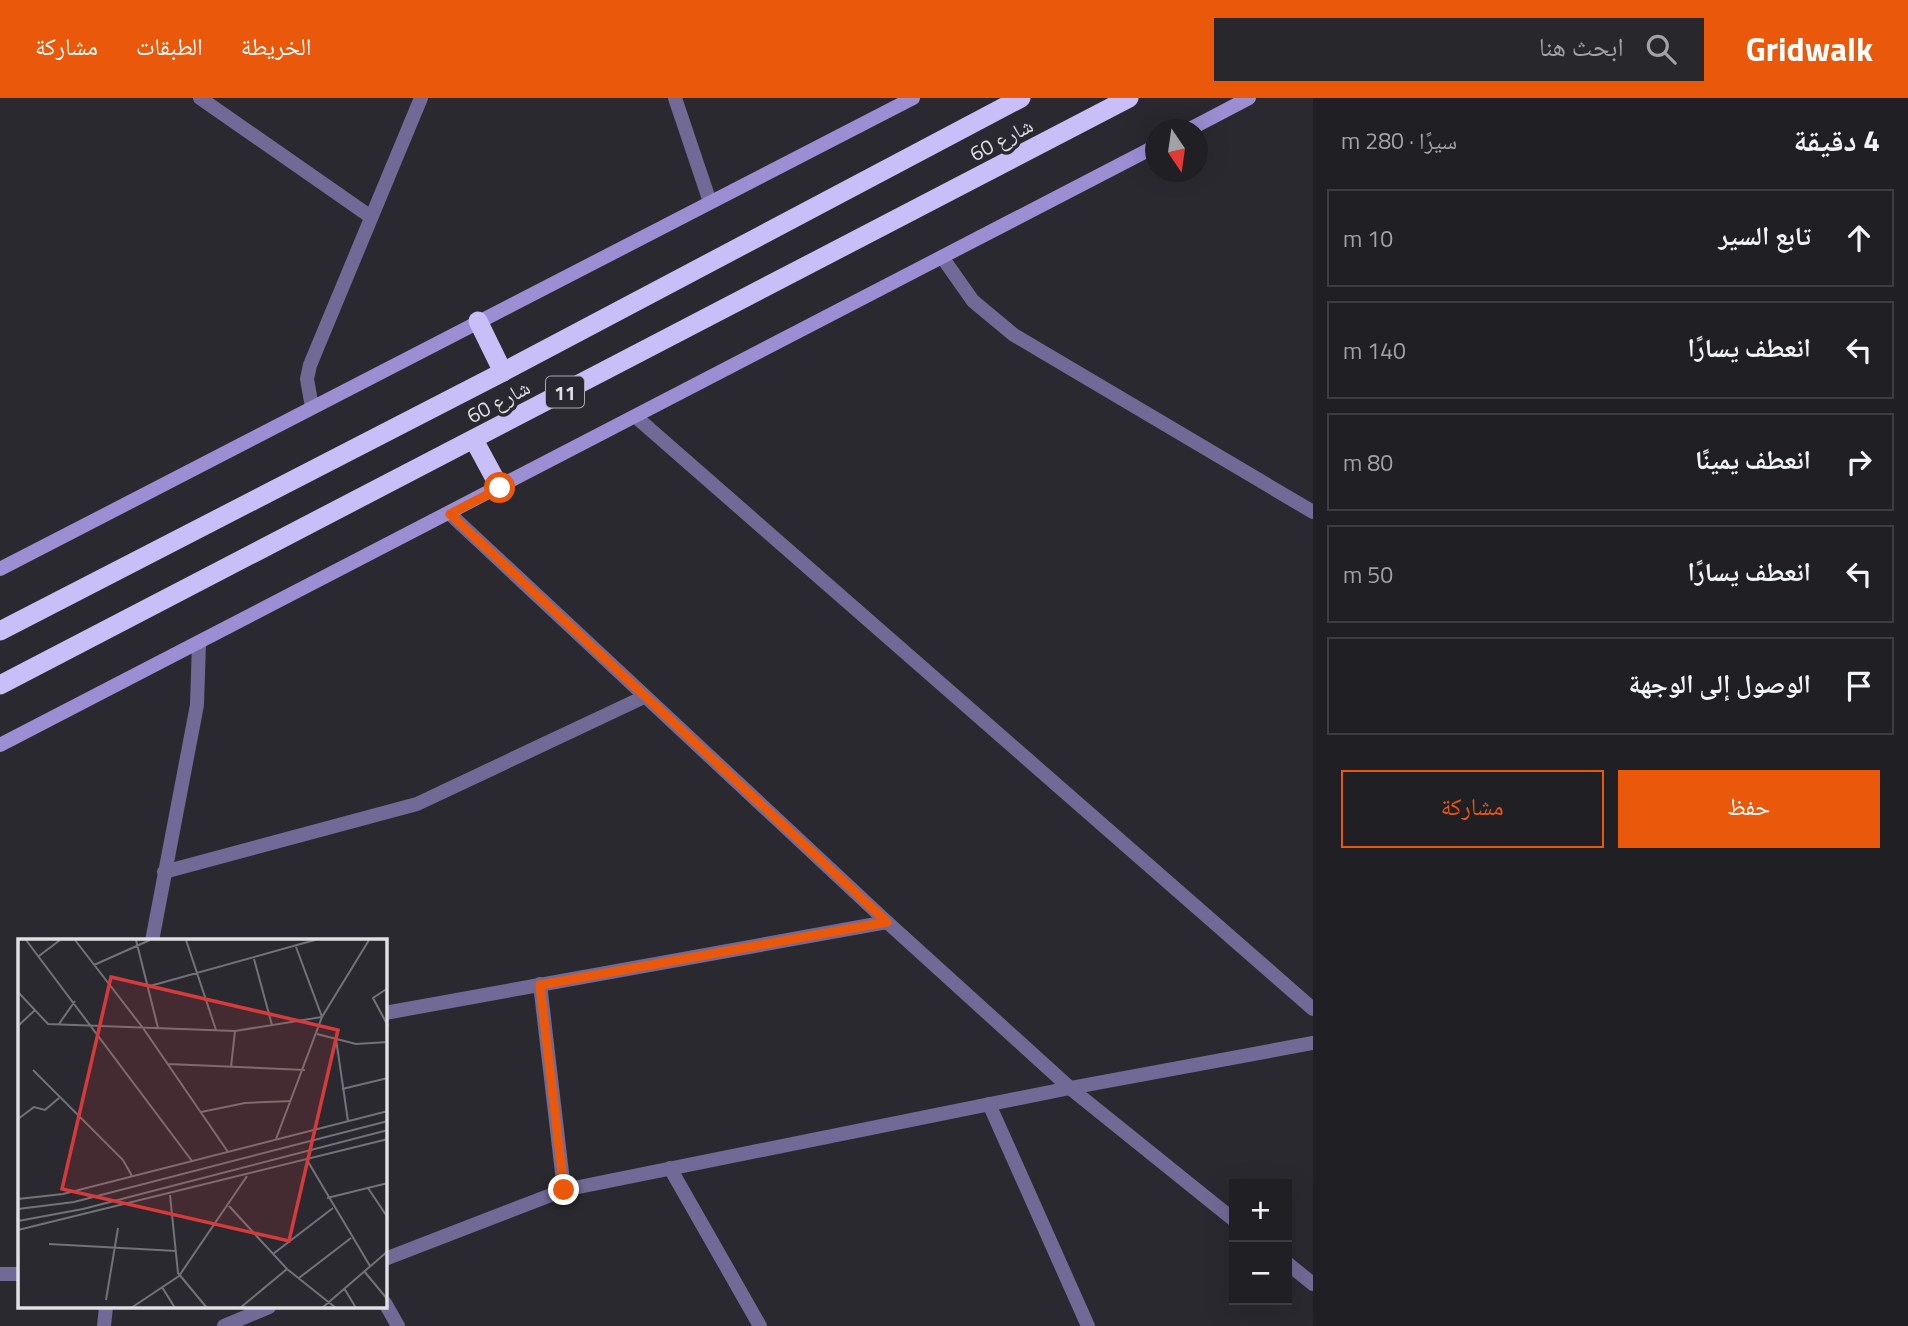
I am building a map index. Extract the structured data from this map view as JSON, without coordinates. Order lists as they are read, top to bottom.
{
  "streets": {
    "highway": ["شارع 60", "11"]
  },
  "north": "bottom",
  "page": {
    "header": "Gridwalk",
    "search": "ابحث هنا",
    "nav": ["الخريطة", "الطبقات", "مشاركة"],
    "heading": ["4 دقيقة", "سيرًا · 280 m"],
    "list": [
      ["تابع السير", "10 m"],
      ["انعطف يسارًا", "140 m"],
      ["انعطف يمينًا", "80 m"],
      ["انعطف يسارًا", "50 m"],
      "الوصول إلى الوجهة"
    ],
    "buttons": ["حفظ", "مشاركة"],
    "map_buttons": ["+", "−"]
  }
}
